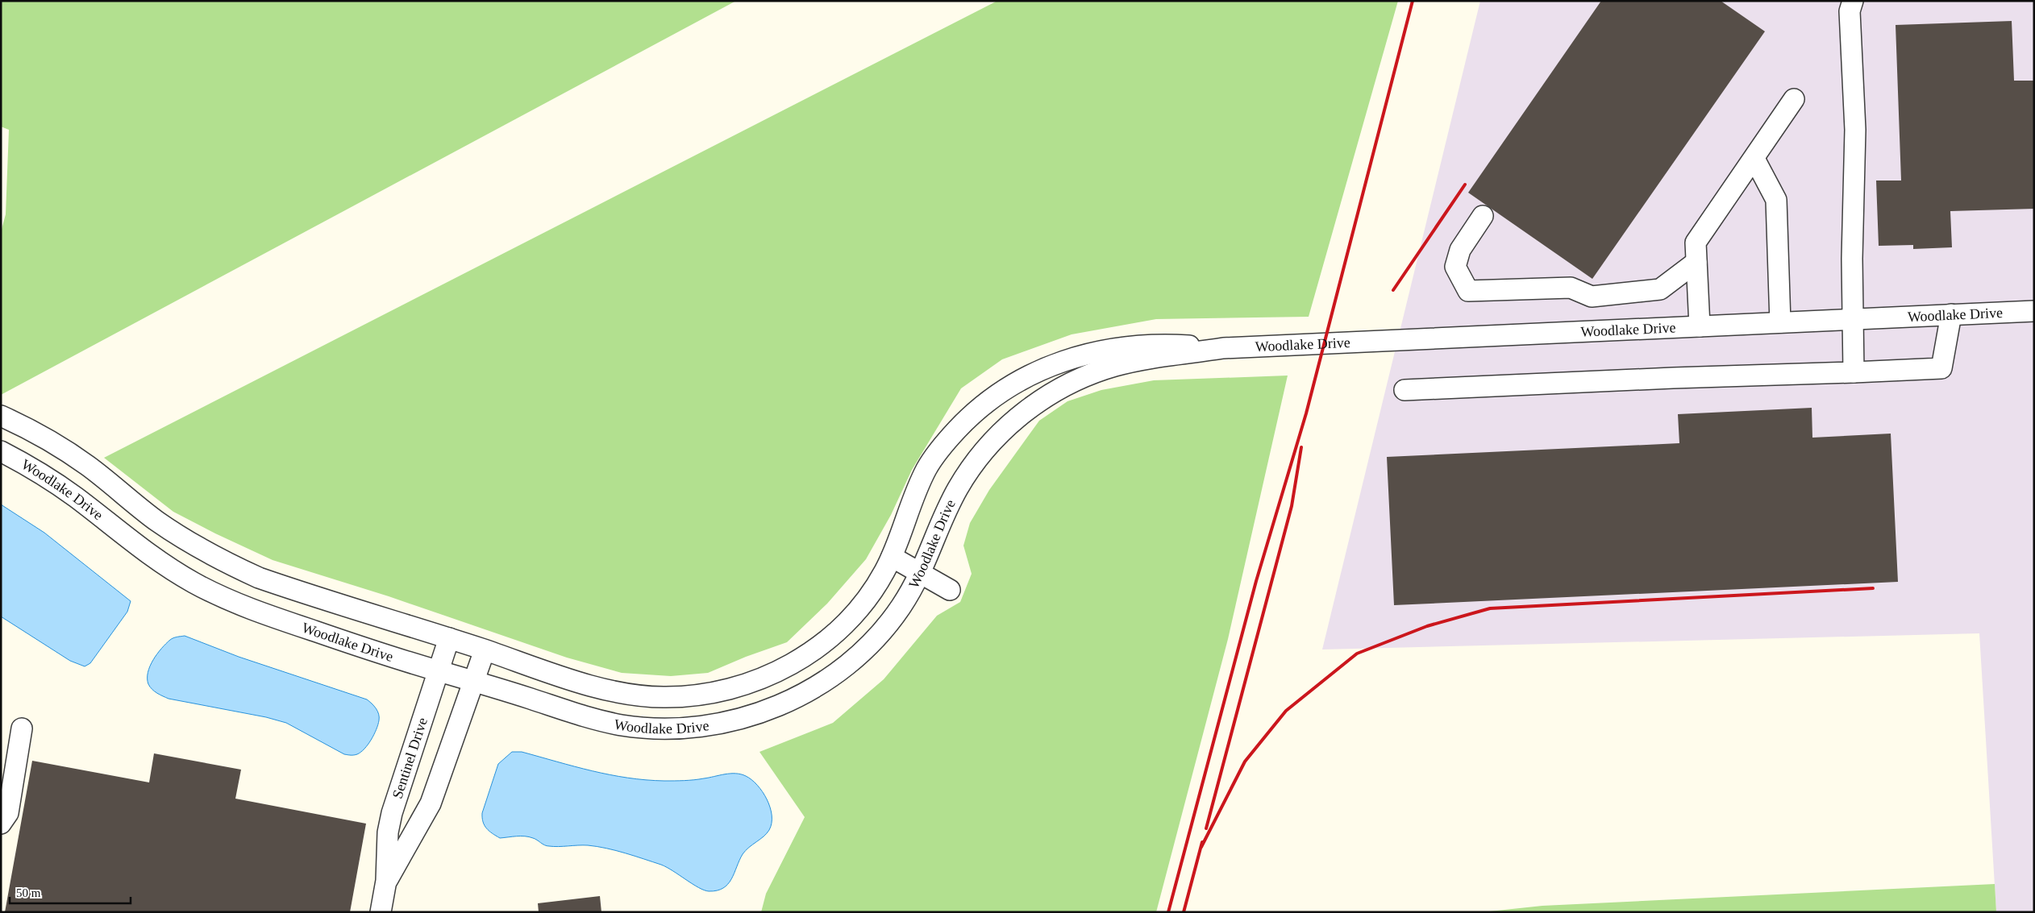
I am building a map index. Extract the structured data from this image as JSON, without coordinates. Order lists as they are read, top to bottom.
{
  "streets": {
    "street": ["Woodlake Drive", "Sentinel Drive"]
  },
  "crossings": [
    ["Woodlake Drive", "Sentinel Drive"]
  ],
  "scale_bar": "50 m"
}
